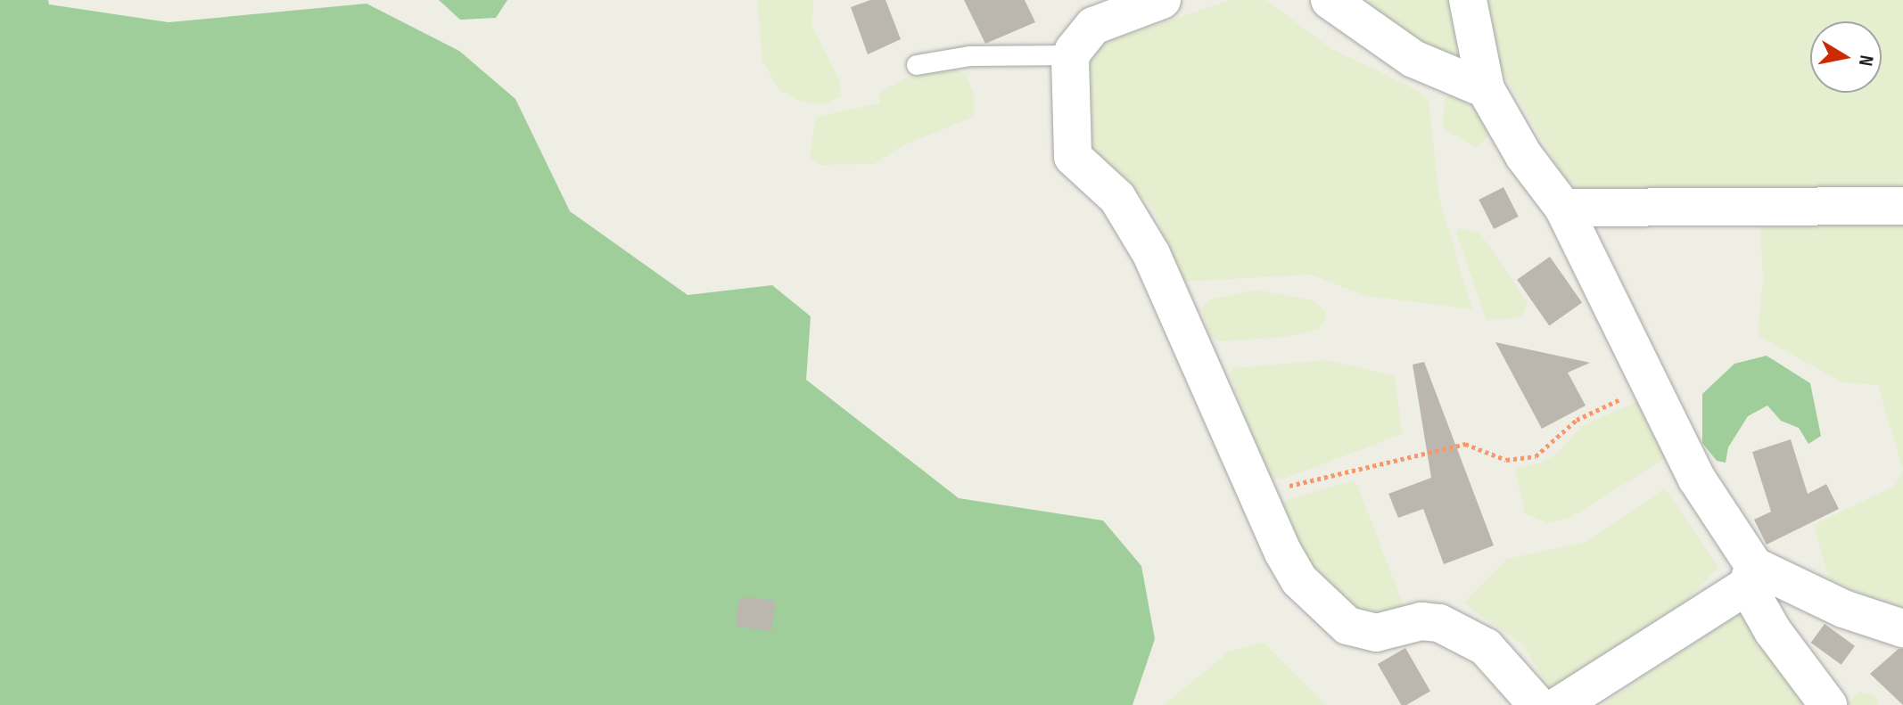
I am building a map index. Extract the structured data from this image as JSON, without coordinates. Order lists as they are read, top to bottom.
{
  "north": "right"
}
